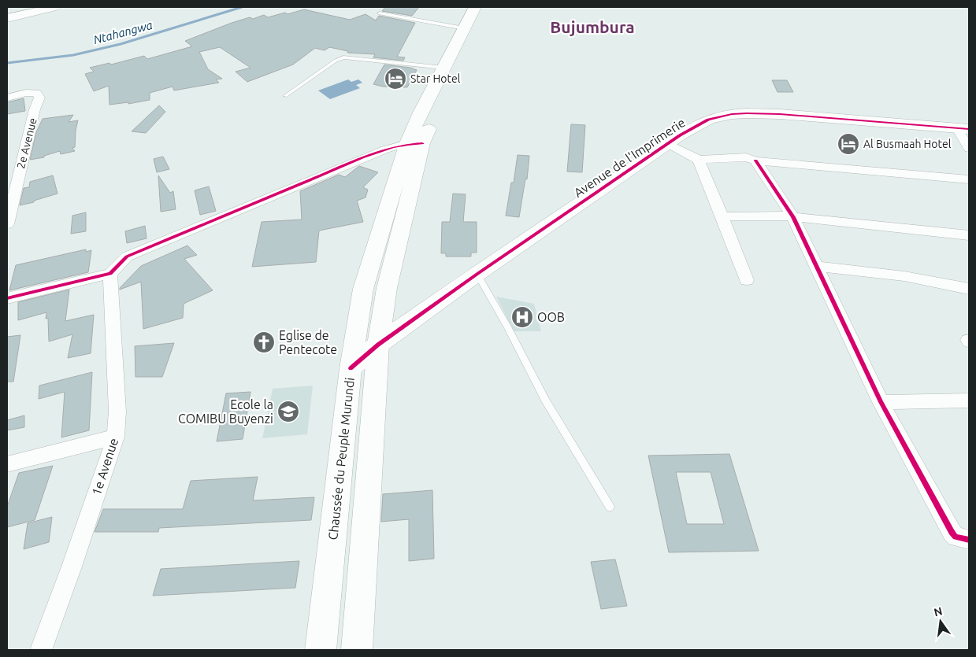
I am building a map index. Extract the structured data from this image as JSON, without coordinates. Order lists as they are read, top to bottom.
{
  "streets": {
    "main road": ["Avenue de l'Imprimerie", "Chaussée du Peuple Murundi"],
    "street": ["2e Avenue", "1e Avenue"]
  },
  "crossings": [
    ["Avenue de l'Imprimerie", "Chaussée du Peuple Murundi"]
  ],
  "districts": ["Bujumbura"],
  "water": ["Ntahangwa"],
  "places": {
    "hotel": ["Star Hotel", "Al Busmaah Hotel"],
    "hospital": ["OOB"],
    "church": ["Eglise de Pentecote"],
    "school or university": ["Ecole la COMIBU Buyenzi"]
  },
  "north": "top"
}
